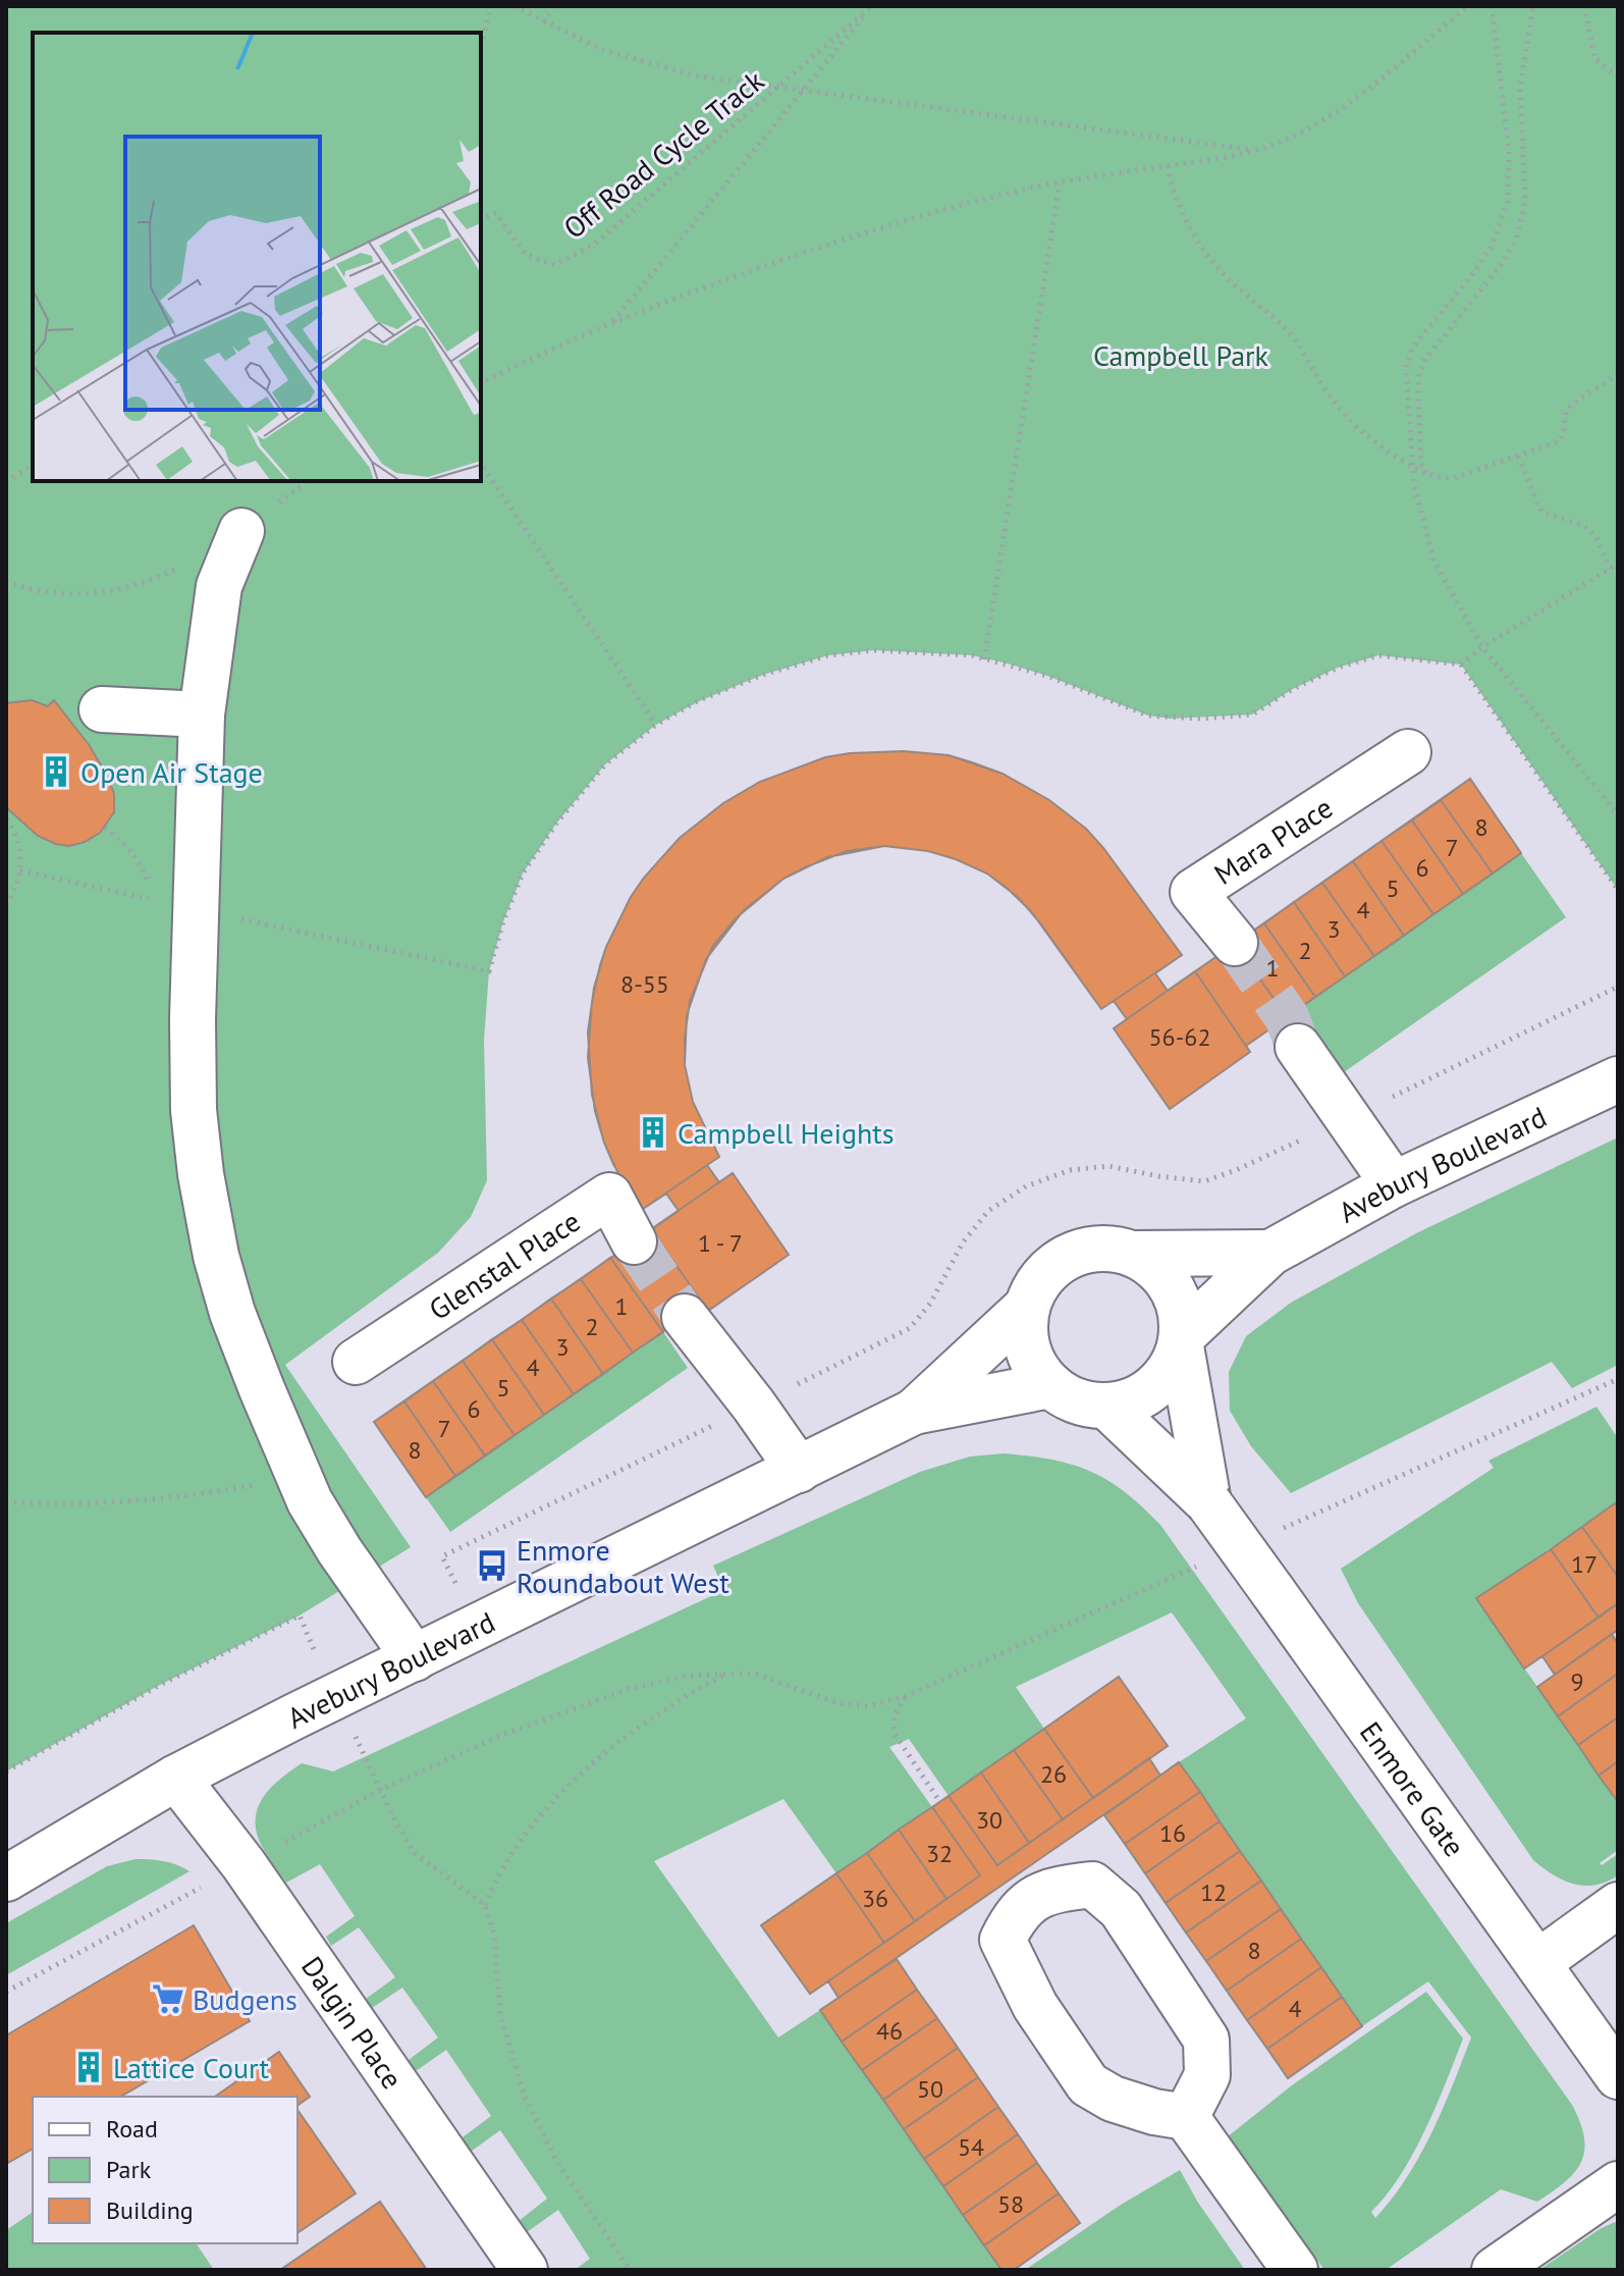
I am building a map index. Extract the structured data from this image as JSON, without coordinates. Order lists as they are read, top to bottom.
{
  "streets": {
    "street": [
      "Mara Place",
      "Avebury Boulevard",
      "Glenstal Place",
      "Enmore Gate",
      "Dalgin Place"
    ],
    "path": ["Off Road Cycle Track"]
  },
  "crossings": [
    ["Avebury Boulevard", "Enmore Gate"],
    ["Avebury Boulevard", "Dalgin Place"]
  ],
  "parks": ["Campbell Park"],
  "places": {
    "building": ["Open Air Stage", "Campbell Heights", "Lattice Court"],
    "bus stop": ["Enmore Roundabout West"],
    "supermarket": ["Budgens"]
  },
  "house_numbers": [
    "8",
    "7",
    "6",
    "5",
    "4",
    "3",
    "2",
    "1",
    "8-55",
    "56-62",
    "1 - 7",
    "1",
    "2",
    "3",
    "4",
    "5",
    "6",
    "7",
    "8",
    "17",
    "9",
    "26",
    "30",
    "16",
    "32",
    "12",
    "36",
    "8",
    "4",
    "46",
    "50",
    "54",
    "58"
  ],
  "legend": ["Road", "Park", "Building"]
}
